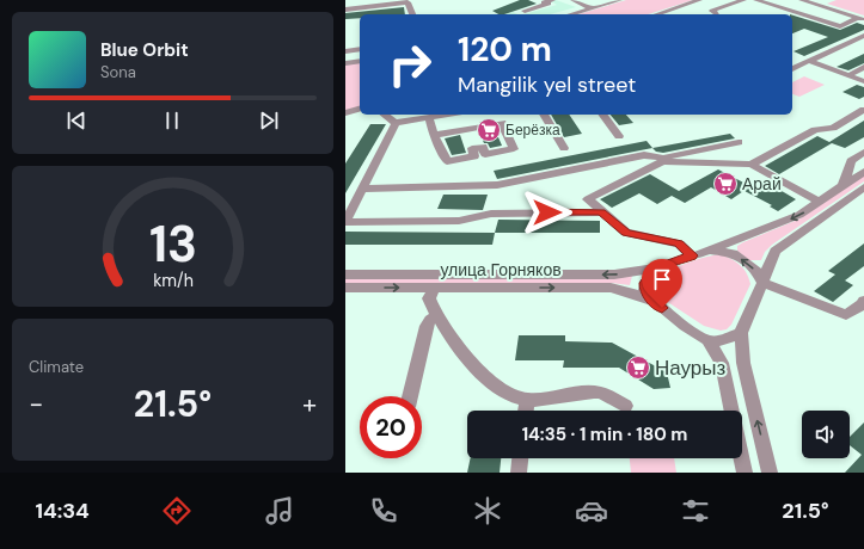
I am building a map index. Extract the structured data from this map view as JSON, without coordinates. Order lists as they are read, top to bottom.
{
  "streets": {
    "street": ["улица Горняков"]
  },
  "places": {
    "supermarket": ["Берёзка", "Арай", "Наурыз"]
  },
  "page": {
    "turn": ["120 m", "Mangilik yel street"],
    "song": ["Blue Orbit", "Sona"],
    "tile": "Climate",
    "heat": ["−", "21.5°", "+"],
    "limit": "20",
    "trip": "14:35 · 1 min · 180 m",
    "tabs": ["14:34", "21.5°"],
    "gauge": ["13", "km/h"]
  }
}
